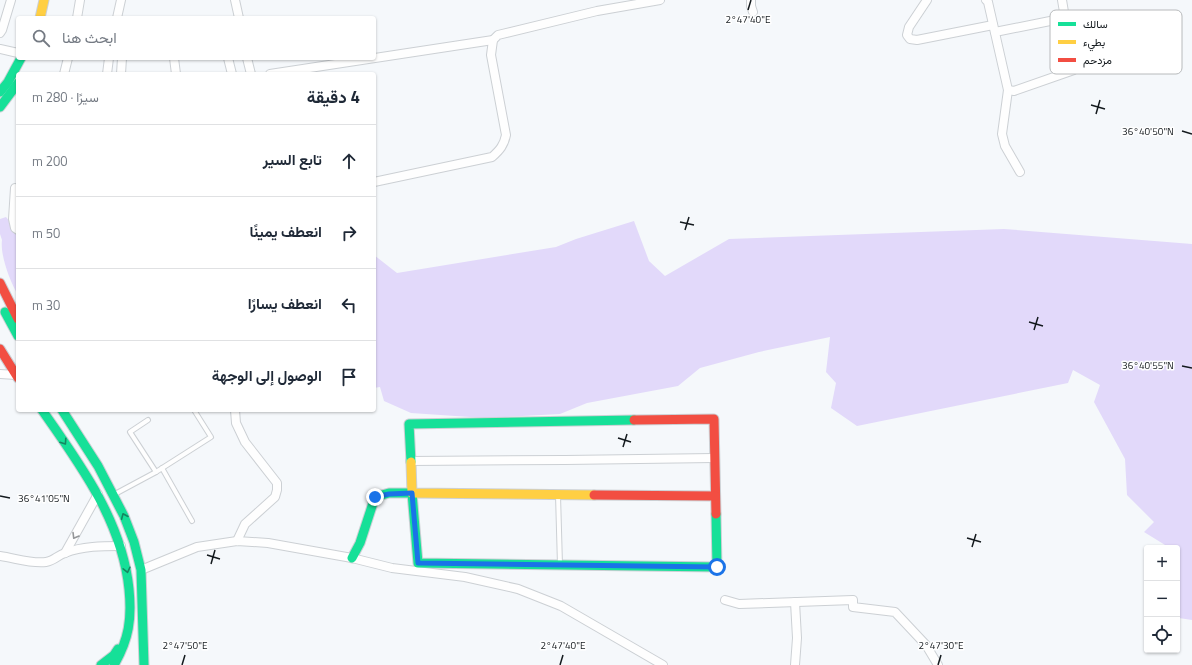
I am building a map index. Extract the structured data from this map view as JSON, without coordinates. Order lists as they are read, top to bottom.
{
  "legend": ["سالك", "بطيء", "مزدحم"],
  "page": {
    "search": "ابحث هنا",
    "heading": ["4 دقيقة", "سيرًا · 280 m"],
    "list": [
      ["تابع السير", "200 m"],
      ["انعطف يمينًا", "50 m"],
      ["انعطف يسارًا", "30 m"],
      "الوصول إلى الوجهة"
    ],
    "map_buttons": ["+", "−"]
  },
  "coordinates": [
    "2°47'40\"E",
    "36°40'50\"N",
    "36°40'55\"N",
    "36°41'05\"N",
    "2°47'50\"E",
    "2°47'30\"E"
  ]
}
